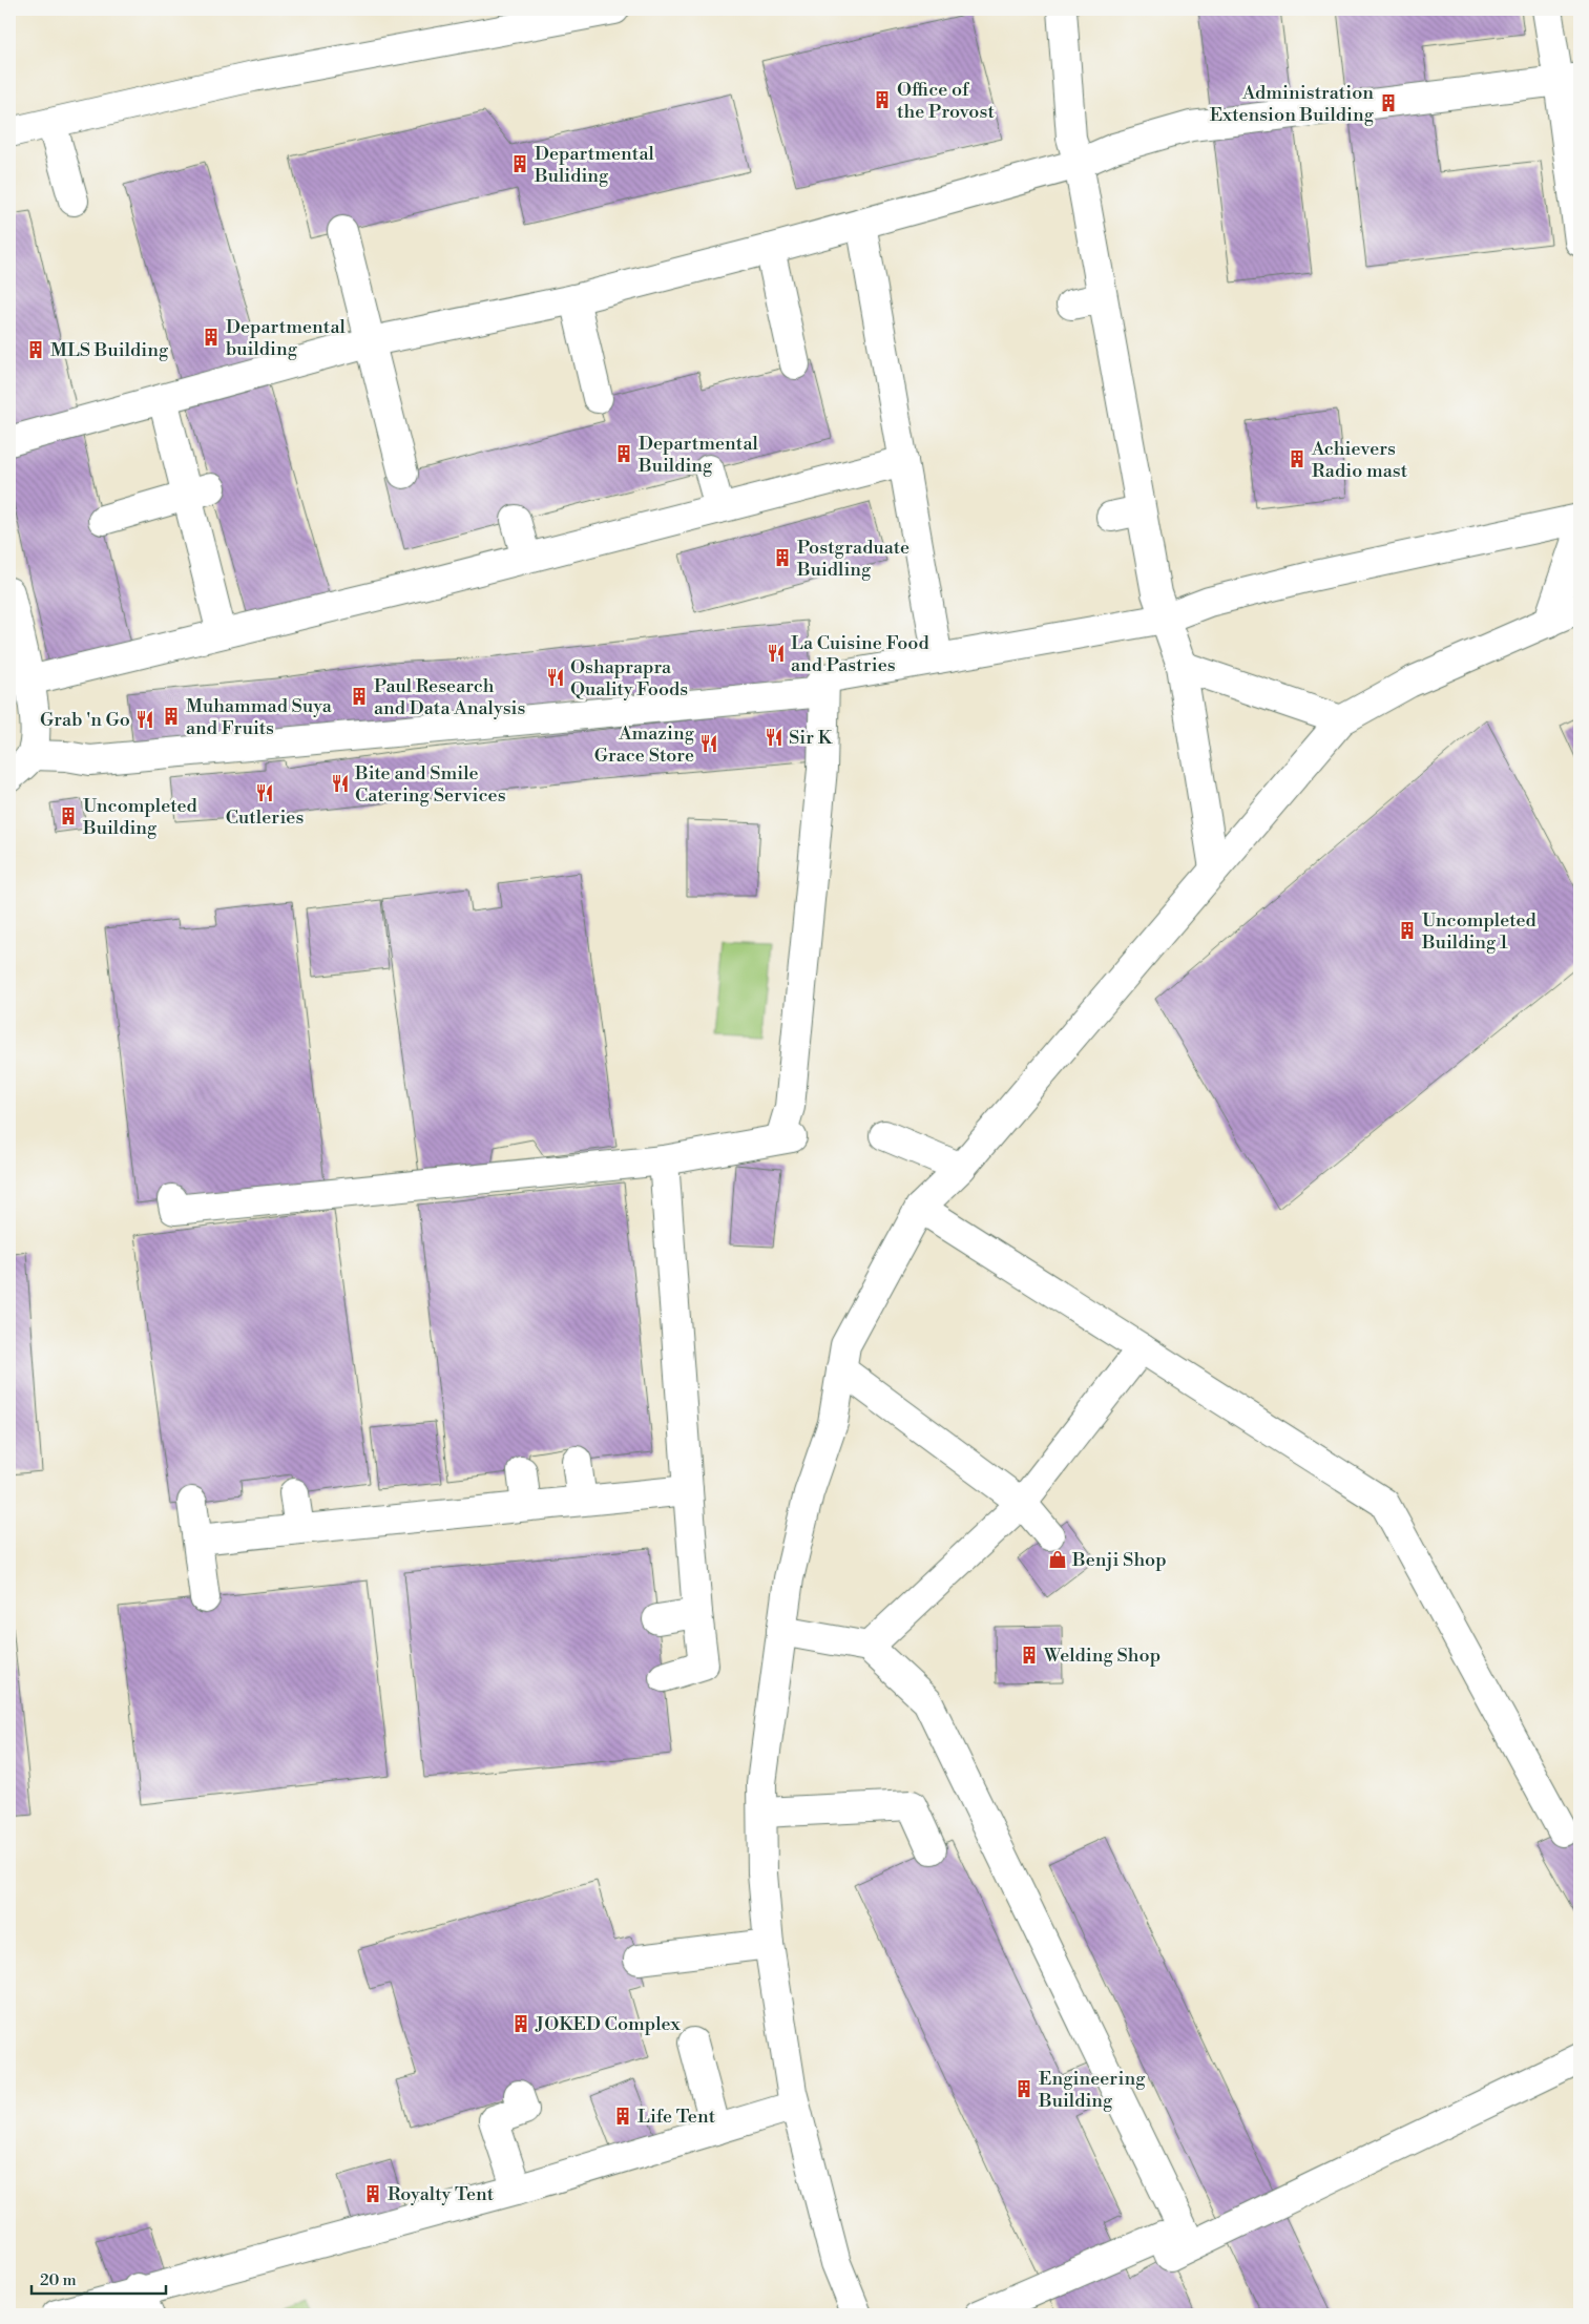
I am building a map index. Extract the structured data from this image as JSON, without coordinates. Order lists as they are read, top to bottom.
{
  "places": {
    "building": [
      "Office of the Provost",
      "Administration Extension Building",
      "Departmental Buliding",
      "Departmental building",
      "MLS Building",
      "Departmental Building",
      "Achievers Radio mast",
      "Postgraduate Buidling",
      "Paul Research and Data Analysis",
      "Muhammad Suya and Fruits",
      "Uncompleted Building",
      "Uncompleted Building 1",
      "Welding Shop",
      "JOKED Complex",
      "Engineering Building",
      "Life Tent",
      "Royalty Tent"
    ],
    "restaurant": [
      "La Cuisine Food and Pastries",
      "Oshaprapra Quality Foods",
      "Grab 'n Go",
      "Sir K",
      "Amazing Grace Store",
      "Bite and Smile Catering Services",
      "Cutleries"
    ],
    "shop": ["Benji Shop"]
  },
  "scale_bar": "20 m"
}
